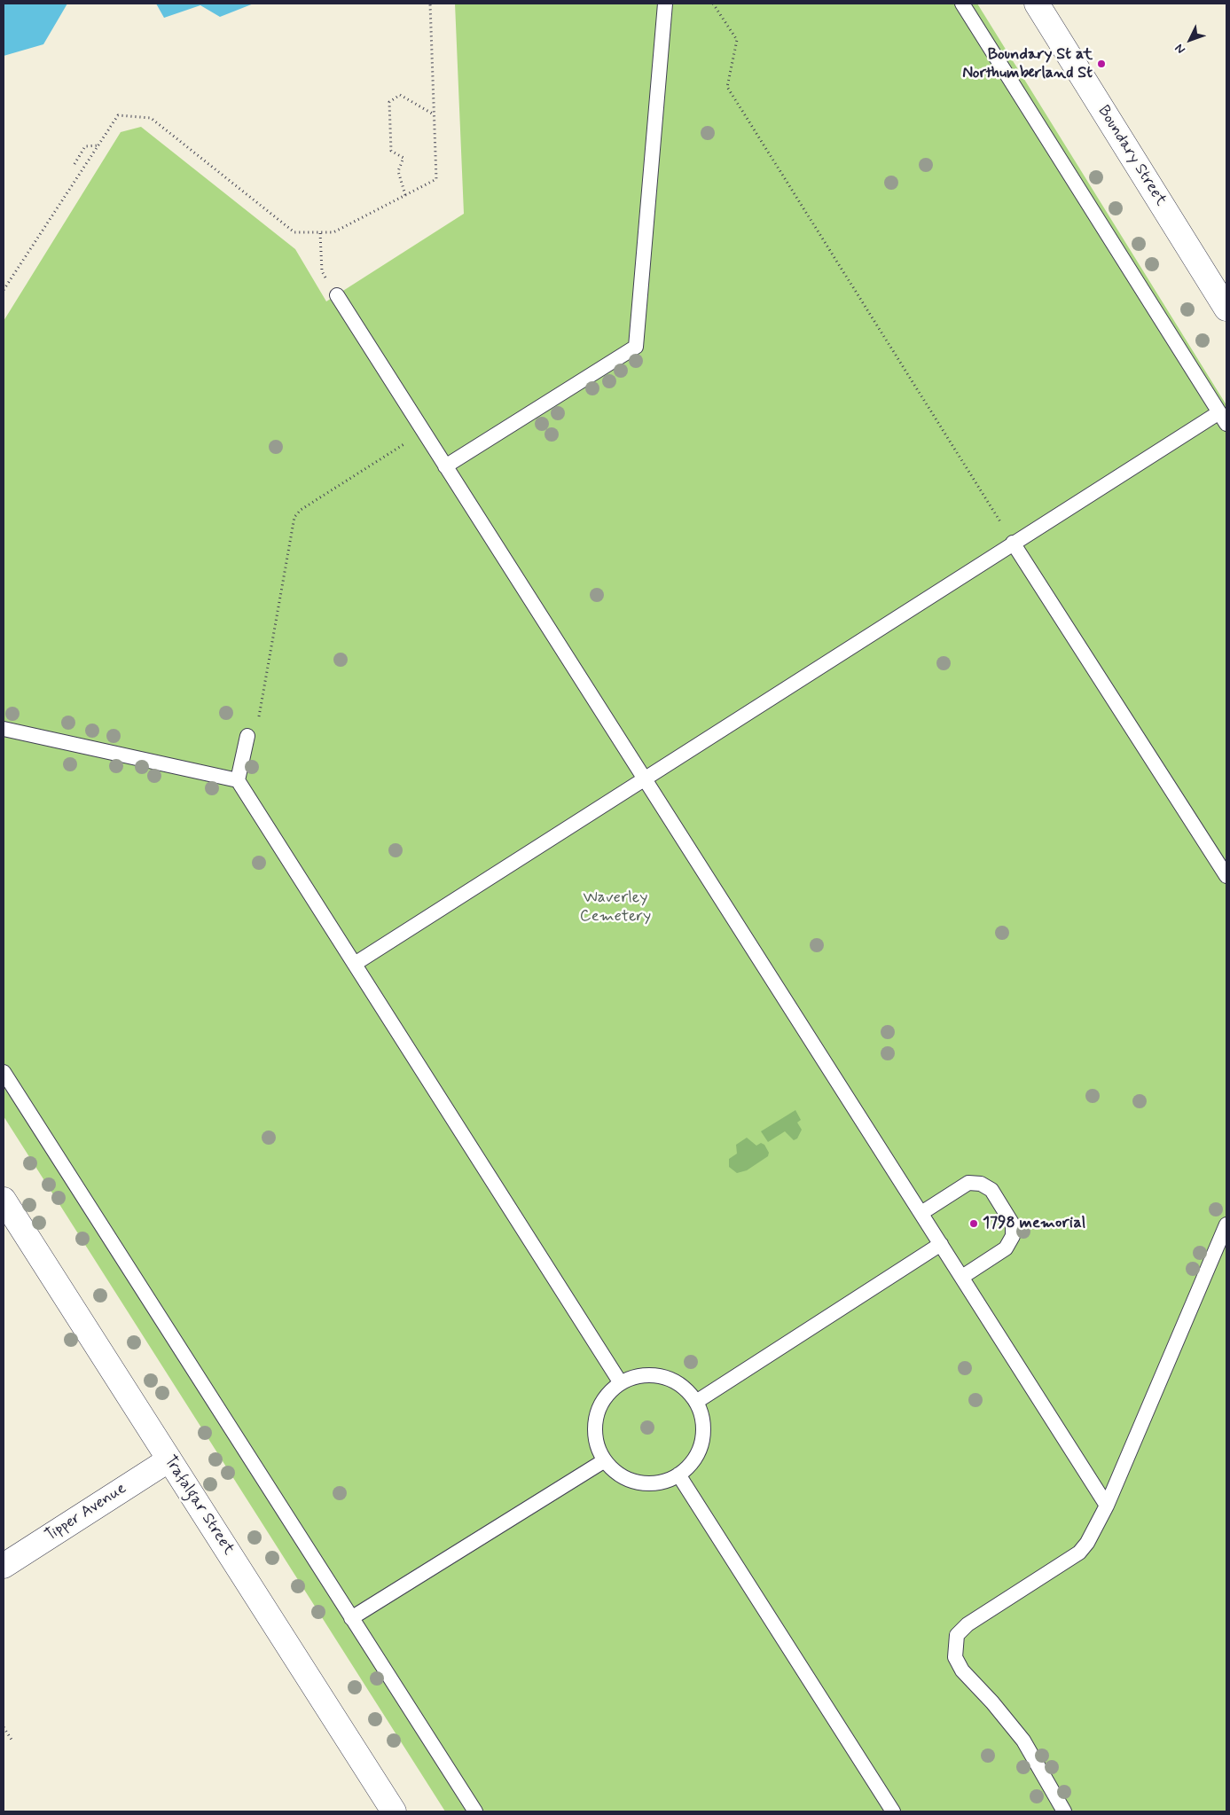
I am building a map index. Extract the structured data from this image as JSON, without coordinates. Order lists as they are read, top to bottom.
{
  "streets": {
    "street": ["Boundary Street", "Trafalgar Street", "Tipper Avenue"]
  },
  "crossings": [
    ["Trafalgar Street", "Tipper Avenue"]
  ],
  "parks": ["Waverley Cemetery"],
  "places": ["Boundary St at Northumberland St", "1798 memorial"],
  "north": "bottom left"
}
